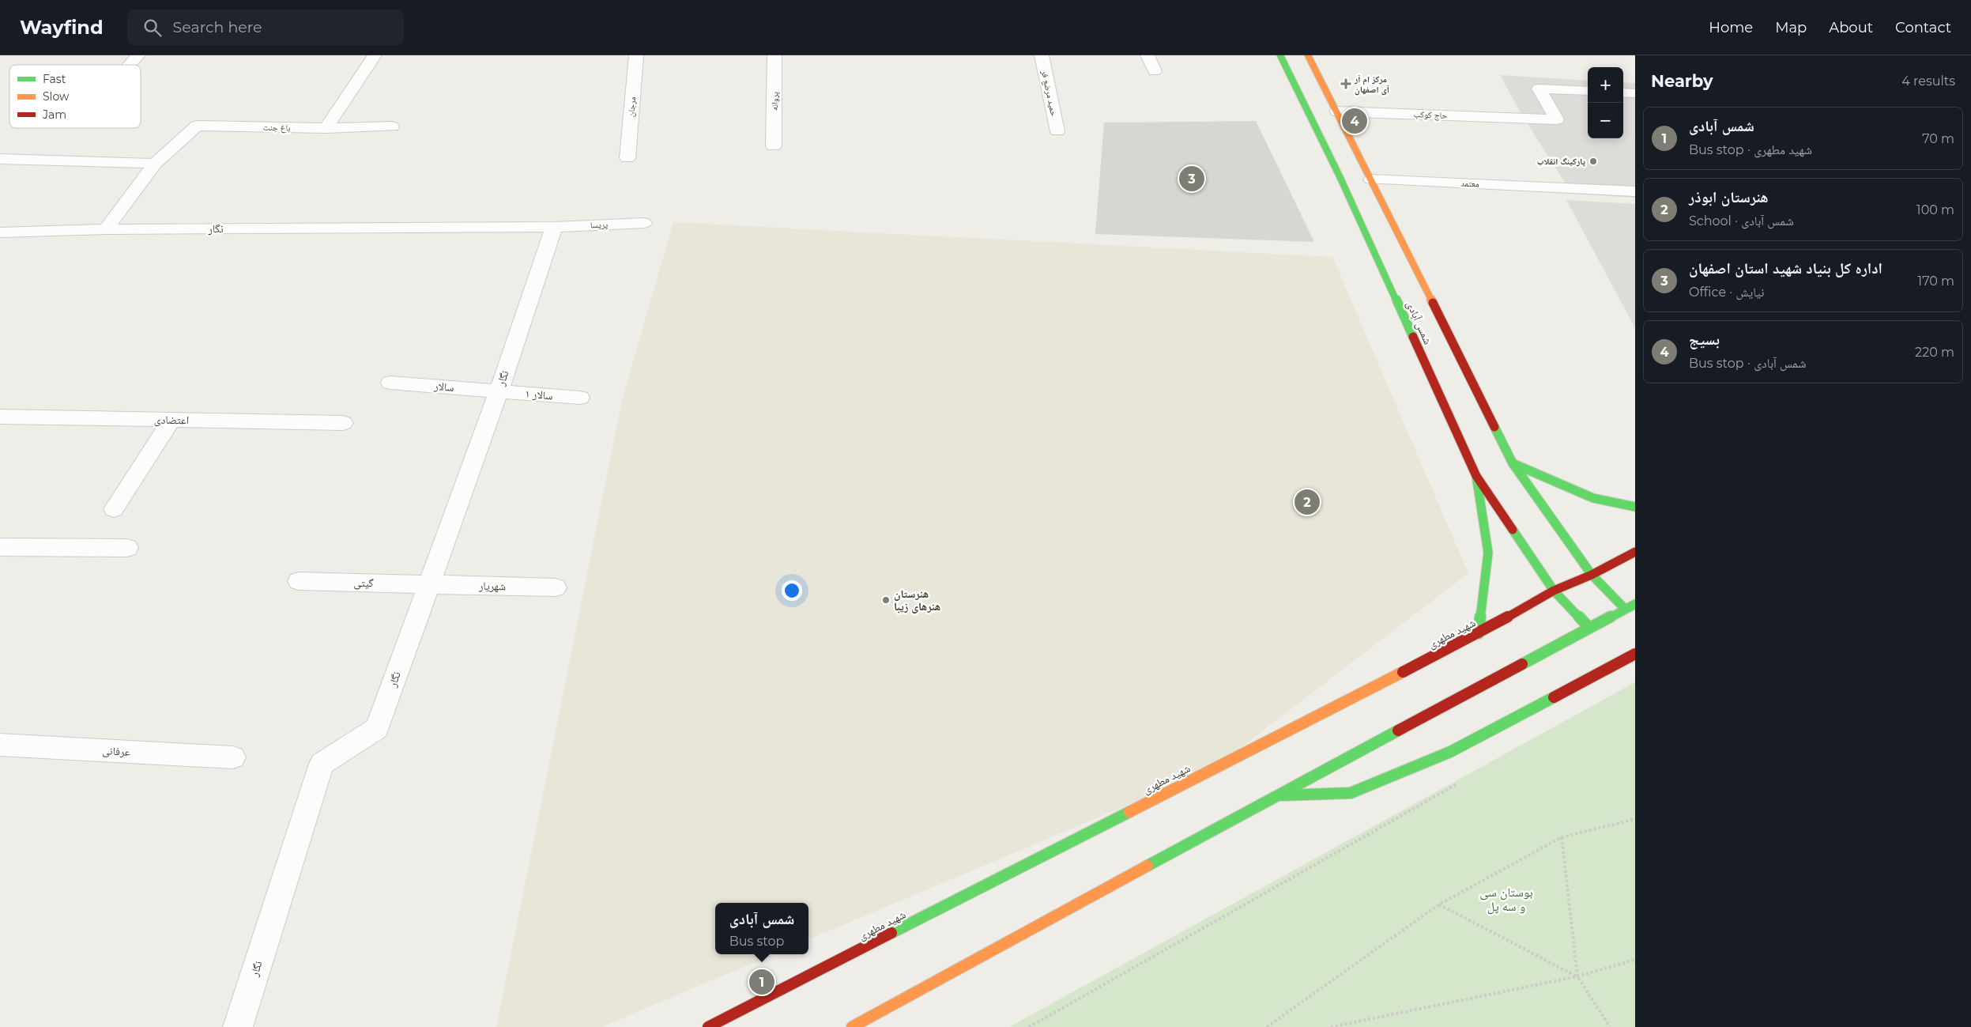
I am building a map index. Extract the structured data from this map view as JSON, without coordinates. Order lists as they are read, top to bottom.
{
  "streets": {
    "main road": ["شمس آبادی", "شهید مطهری"],
    "street": [
      "حمید مرضع فر",
      "پروانه",
      "مرجان",
      "حاج کوکب",
      "باغ جنت",
      "معتمد",
      "پریسا",
      "نگار",
      "سالار",
      "سالار ۱",
      "اعتضادی",
      "گیتی",
      "شهریار",
      "عرفانی"
    ]
  },
  "crossings": [
    ["حاج کوکب", "شمس آبادی"],
    ["باغ جنت", "نگار"],
    ["معتمد", "شمس آبادی"],
    ["پریسا", "نگار"],
    ["نگار", "سالار"],
    ["نگار", "سالار ۱"],
    ["نگار", "گیتی"],
    ["نگار", "شهریار"],
    ["شمس آبادی", "شهید مطهری"],
    ["سالار", "سالار ۱"],
    ["گیتی", "شهریار"]
  ],
  "parks": ["بوستان سی و سه پل"],
  "places": {
    "health": ["مرکز ام آر آی اصفهان"],
    "other": ["پارکینگ انقلاب", "هنرستان هنرهای زیبا"]
  },
  "legend": ["Fast", "Slow", "Jam"],
  "page": {
    "header": "Wayfind",
    "search": "Search here",
    "nav": [
      "Home",
      "Map",
      "About",
      "Contact"
    ],
    "heading": ["Nearby", "4 results"],
    "map_buttons": ["+", "−"],
    "pins": [
      "4",
      "3",
      "2",
      "1"
    ],
    "list": [
      {
        "mark": "1",
        "name": "شمس آبادی",
        "note": "Bus stop · شهید مطهری",
        "value": "70 m"
      },
      {
        "mark": "2",
        "name": "هنرستان ابوذر",
        "note": "School · شمس آبادی",
        "value": "100 m"
      },
      {
        "mark": "3",
        "name": "اداره کل بنیاد شهید استان اصفهان",
        "note": "Office · نیایش",
        "value": "170 m"
      },
      {
        "mark": "4",
        "name": "بسیج",
        "note": "Bus stop · شمس آبادی",
        "value": "220 m"
      }
    ],
    "popup": ["شمس آبادی", "Bus stop"]
  }
}
